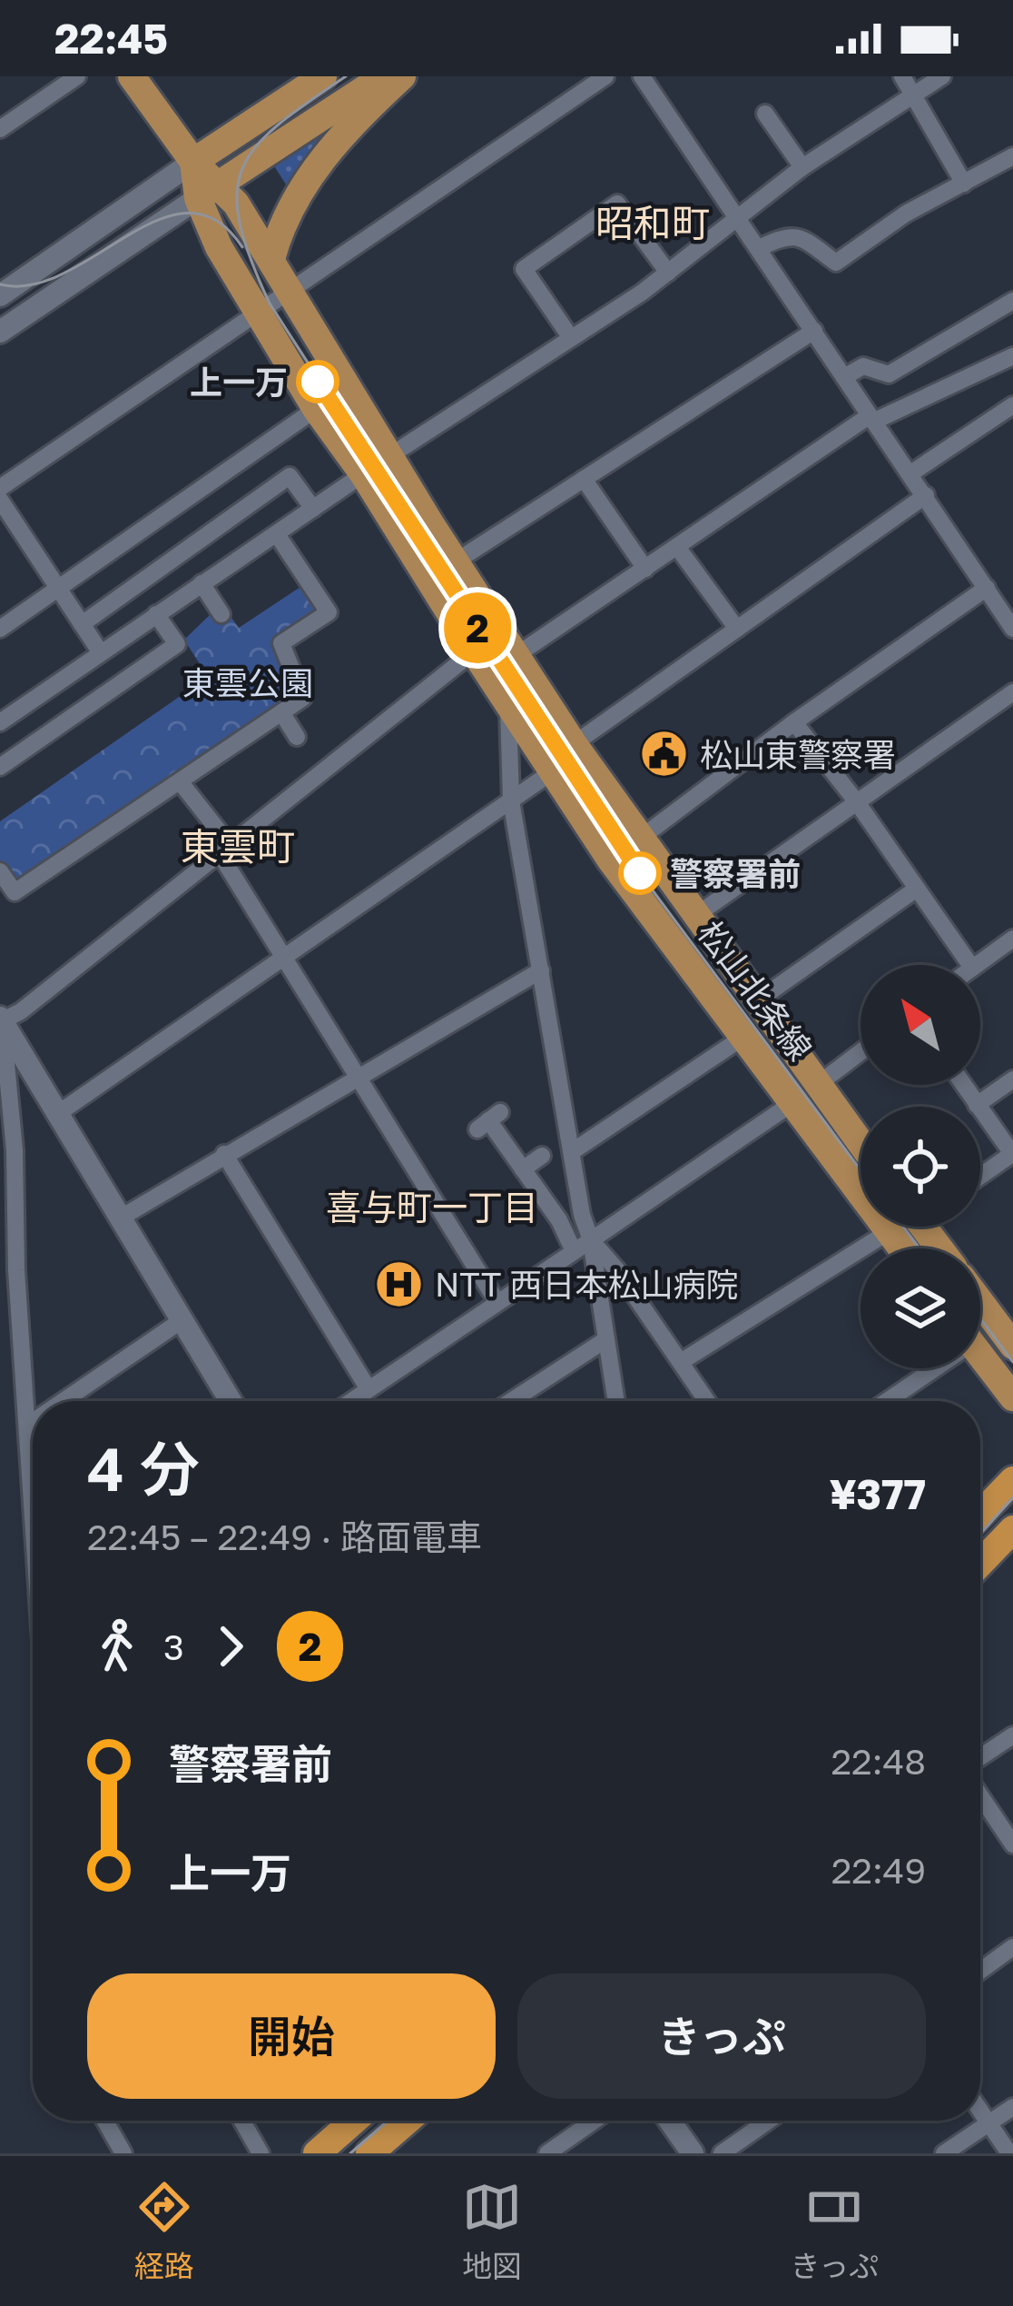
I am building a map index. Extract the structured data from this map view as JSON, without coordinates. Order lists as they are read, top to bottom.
{
  "streets": {
    "main road": ["松山北条線"]
  },
  "districts": ["昭和町", "東雲町", "喜与町一丁目"],
  "parks": ["東雲公園"],
  "places": {
    "other": ["上一万", "警察署前"],
    "public building": ["松山東警察署"],
    "hospital": ["NTT 西日本松山病院"]
  },
  "lines": ["tram line 2"],
  "north": "top left",
  "page": {
    "status": "22:45",
    "on_map": "2",
    "heading": ["4 分", "22:45 – 22:49 · 路面電車", "¥377"],
    "legs": ["3", "2"],
    "list": [
      {
        "name": "警察署前",
        "value": "22:48"
      },
      {
        "name": "上一万",
        "value": "22:49"
      }
    ],
    "buttons": ["開始", "きっぷ"],
    "tabs": ["経路", "地図", "きっぷ"]
  }
}
